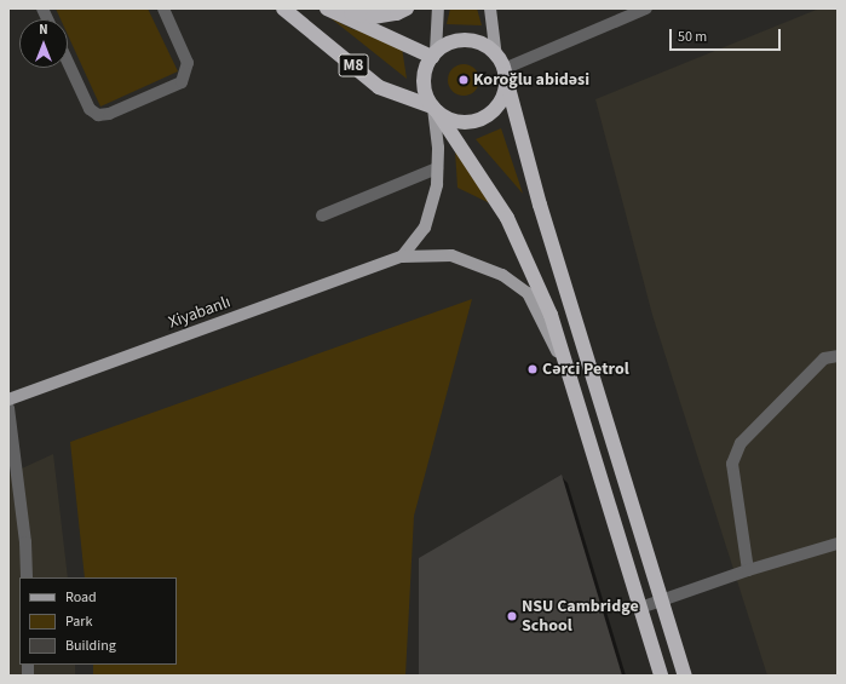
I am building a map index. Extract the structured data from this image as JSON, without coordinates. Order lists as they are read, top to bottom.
{
  "streets": {
    "highway": ["M8"],
    "main road": ["Xiyabanlı"]
  },
  "places": ["Koroğlu abidəsi", "Cərci Petrol", "NSU Cambridge School"],
  "legend": ["Road", "Park", "Building"],
  "scale_bar": "50 m",
  "north": "top"
}
